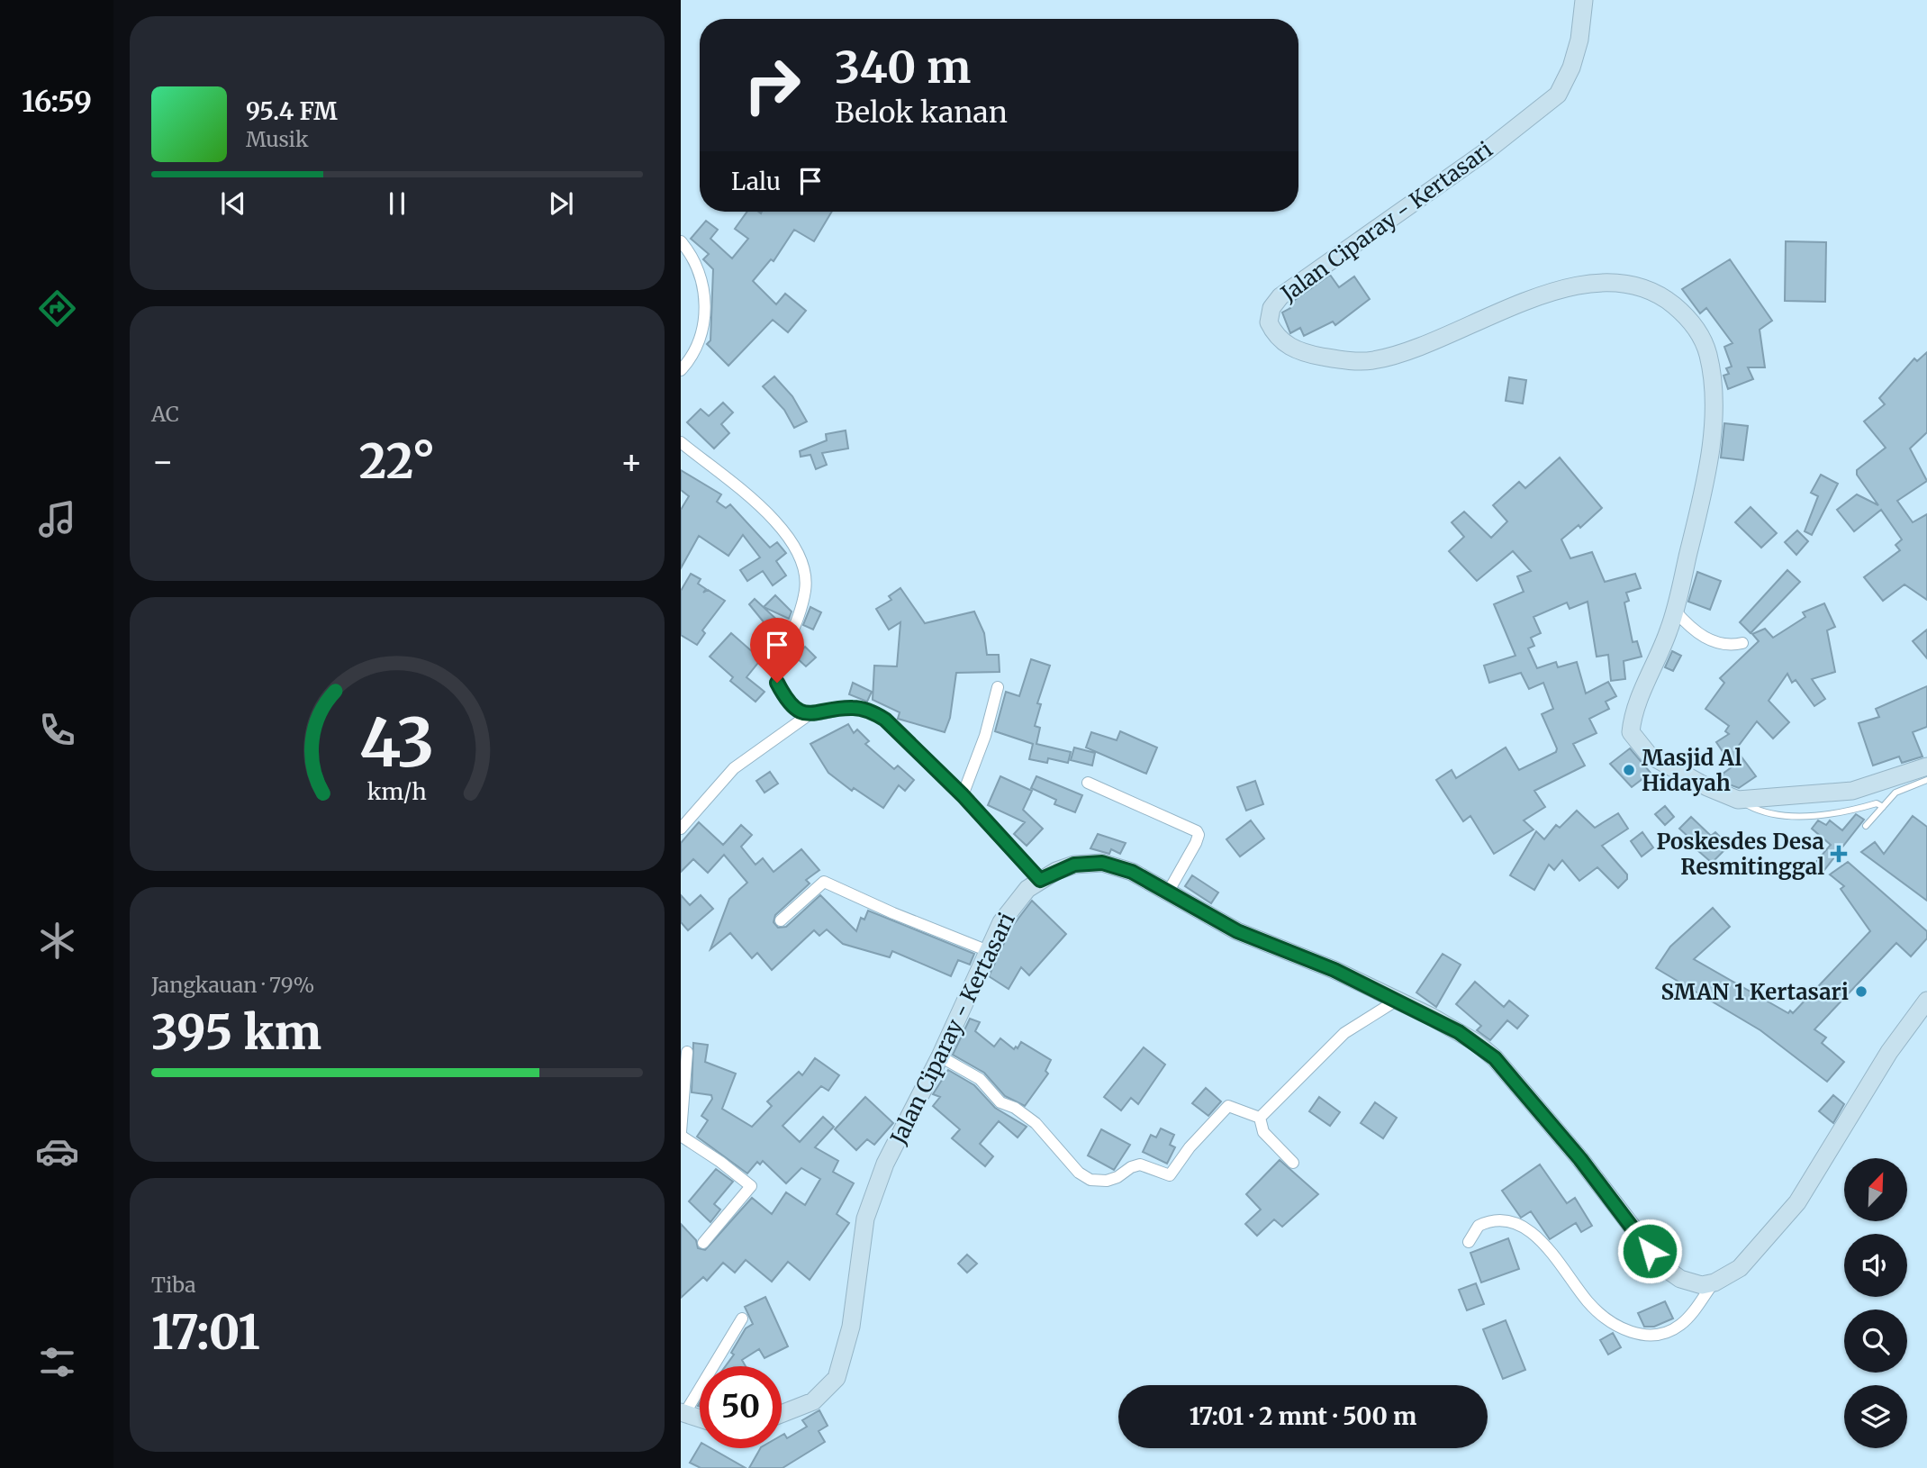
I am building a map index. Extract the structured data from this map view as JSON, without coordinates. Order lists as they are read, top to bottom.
{
  "streets": {
    "main road": ["Jalan Ciparay - Kertasari"]
  },
  "places": {
    "other": ["Masjid Al Hidayah", "SMAN 1 Kertasari"],
    "health": ["Poskesdes Desa Resmitinggal"]
  },
  "north": "top right",
  "page": {
    "tabs": "16:59",
    "turn": ["340 m", "Belok kanan"],
    "song": ["95.4 FM", "Musik"],
    "then": "Lalu",
    "tile": [
      "AC",
      ["Jangkauan · 79%", "395 km"],
      ["Tiba", "17:01"]
    ],
    "heat": ["−", "22°", "+"],
    "limit": "50",
    "trip": "17:01 · 2 mnt · 500 m",
    "gauge": ["43", "km/h"]
  }
}
